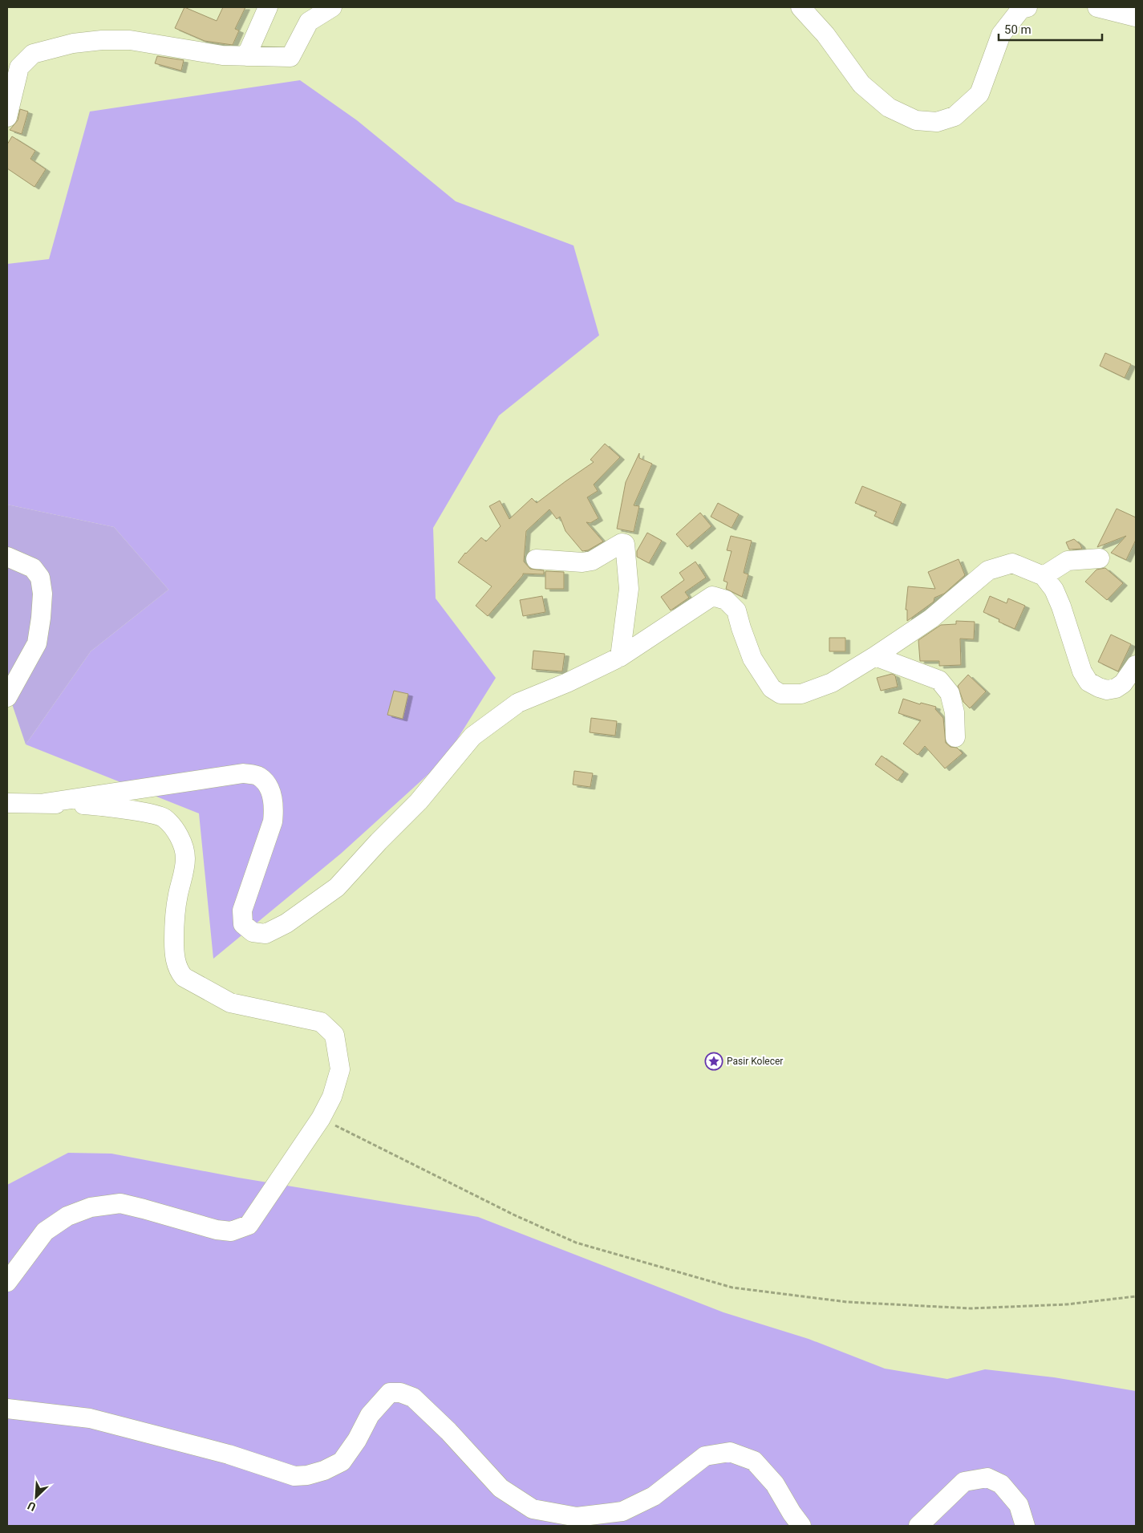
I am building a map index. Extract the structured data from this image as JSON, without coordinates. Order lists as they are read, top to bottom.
{
  "places": {
    "place": ["Pasir Kolecer"]
  },
  "scale_bar": "50 m",
  "north": "bottom left"
}
